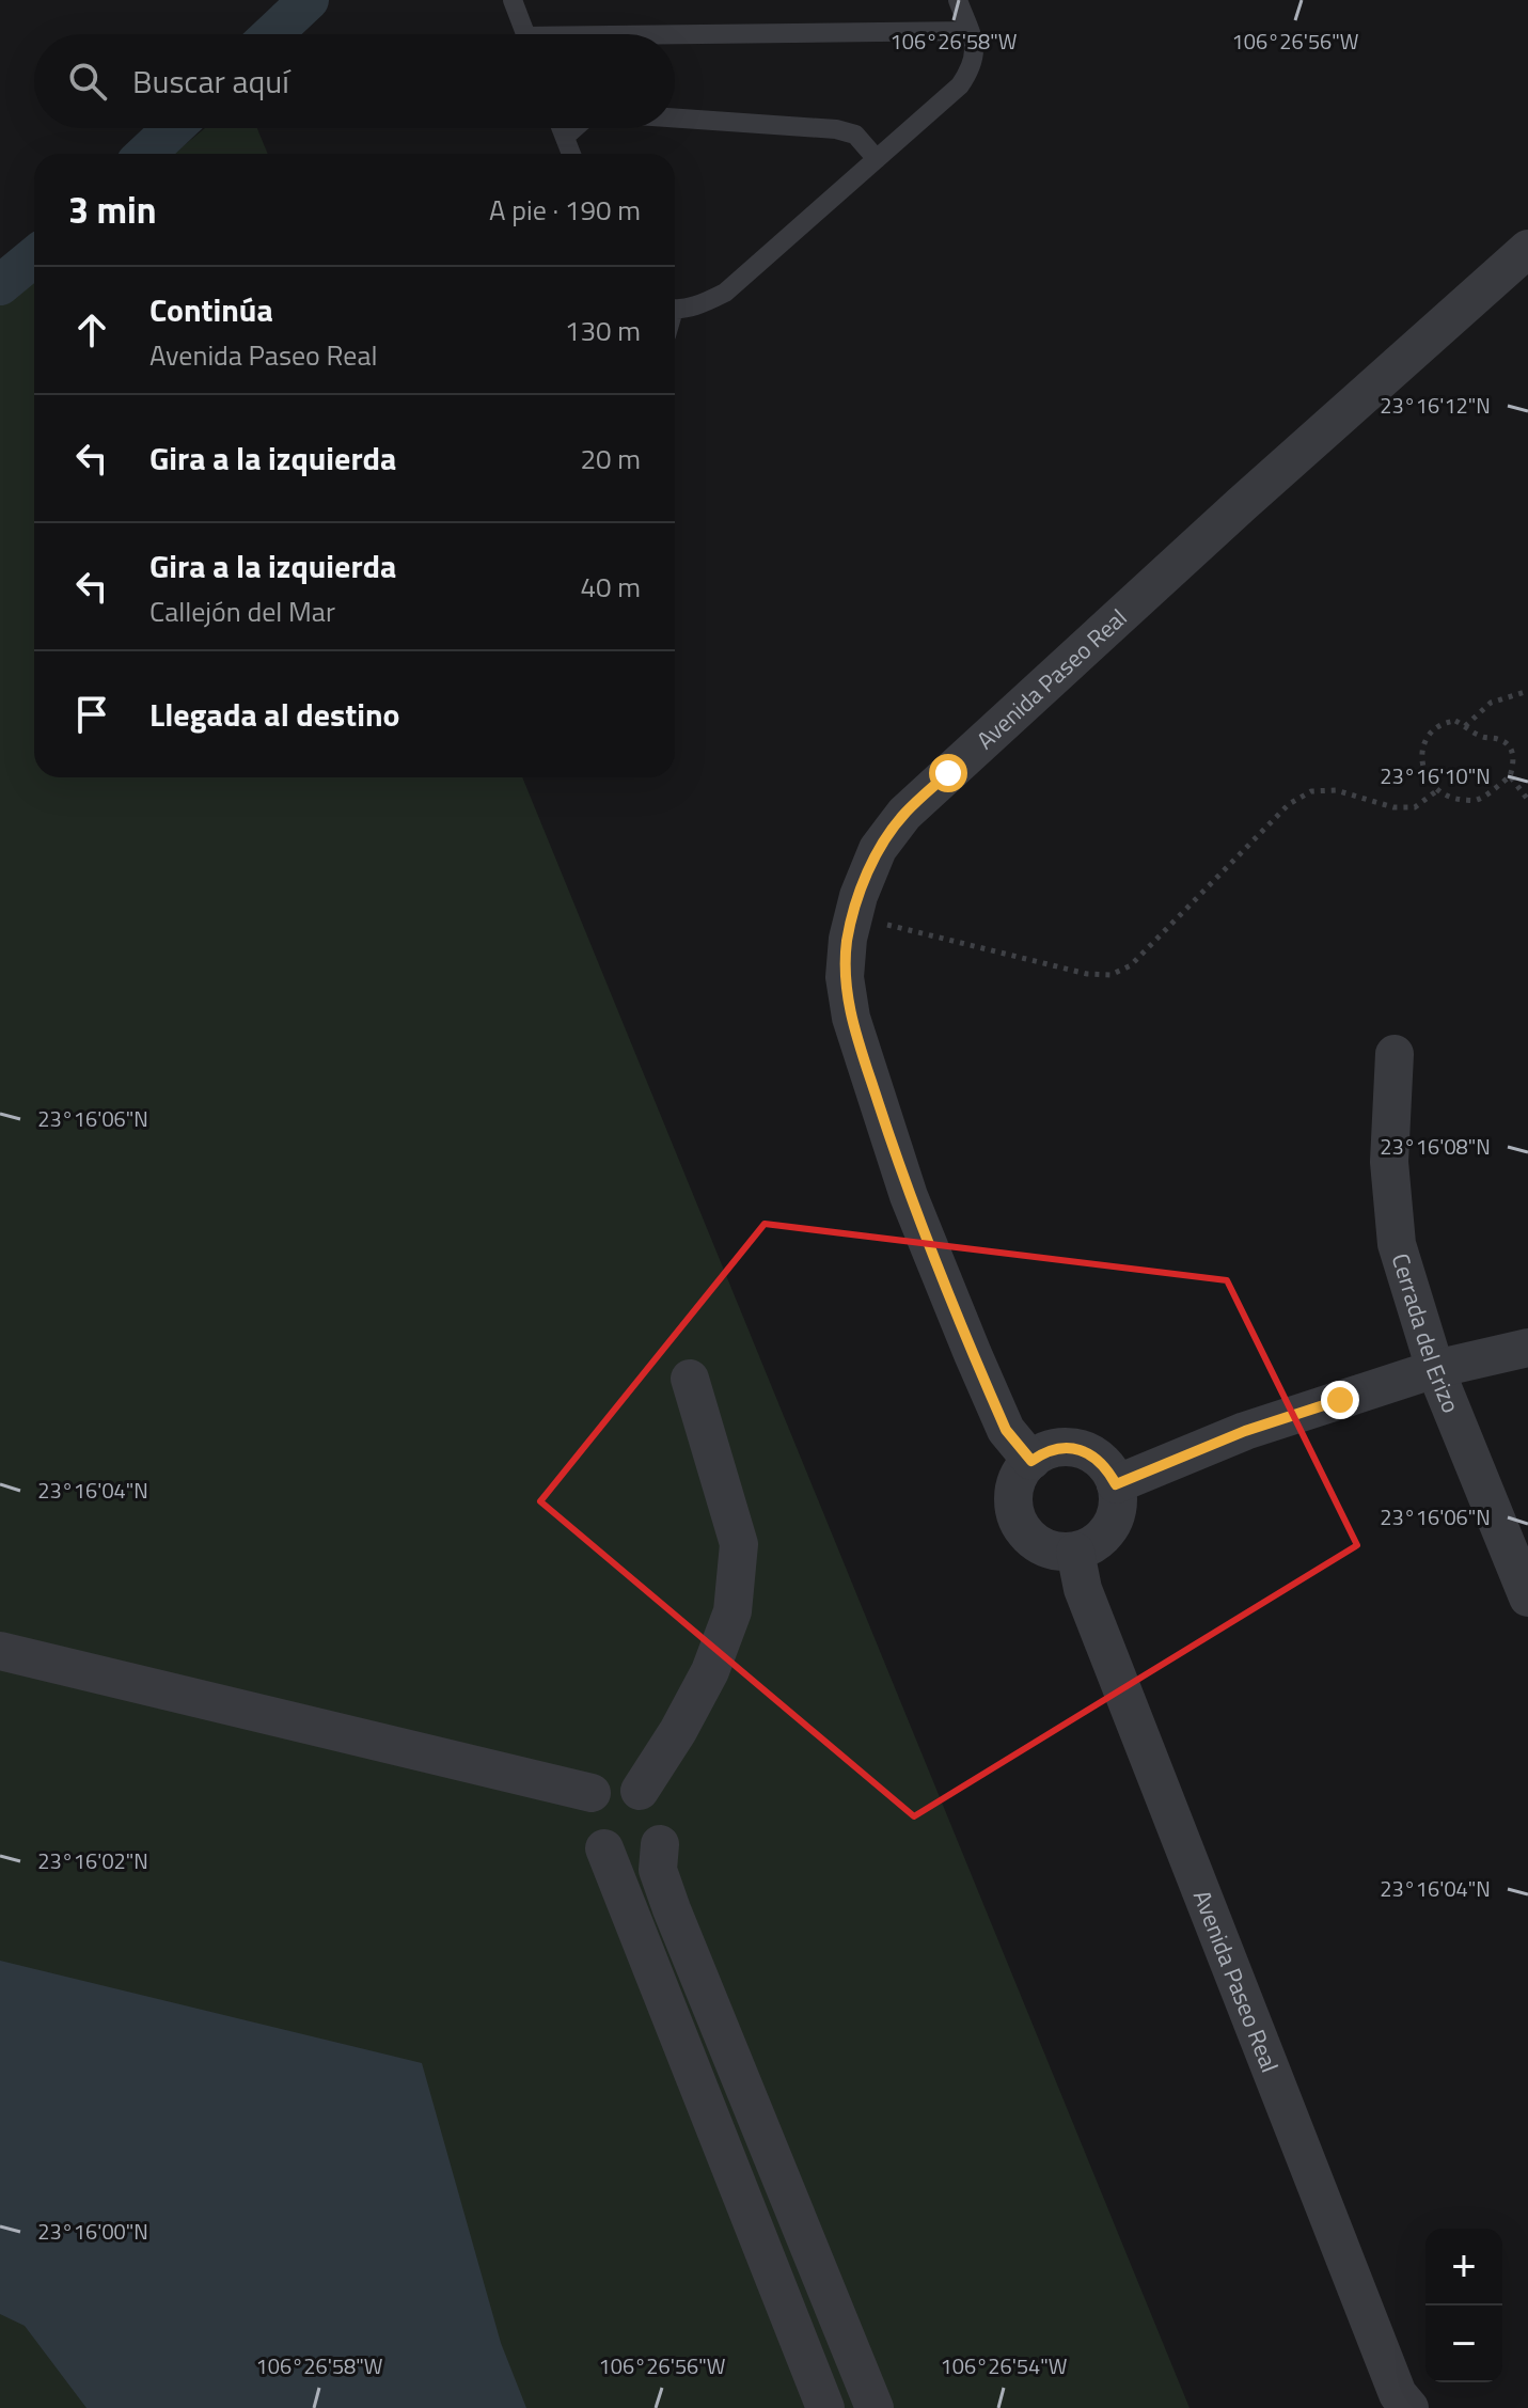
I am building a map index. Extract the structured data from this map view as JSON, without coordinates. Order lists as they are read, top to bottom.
{
  "streets": {
    "street": ["Avenida Paseo Real", "Cerrada del Erizo"]
  },
  "page": {
    "search": "Buscar aquí",
    "heading": ["3 min", "A pie · 190 m"],
    "list": [
      ["Continúa", "Avenida Paseo Real", "130 m"],
      ["Gira a la izquierda", "20 m"],
      ["Gira a la izquierda", "Callejón del Mar", "40 m"],
      "Llegada al destino"
    ],
    "map_buttons": ["+", "−"]
  },
  "coordinates": [
    "106°26'58\"W",
    "106°26'56\"W",
    "23°16'12\"N",
    "23°16'10\"N",
    "23°16'06\"N",
    "23°16'08\"N",
    "23°16'04\"N",
    "23°16'02\"N",
    "23°16'00\"N",
    "106°26'54\"W"
  ]
}
